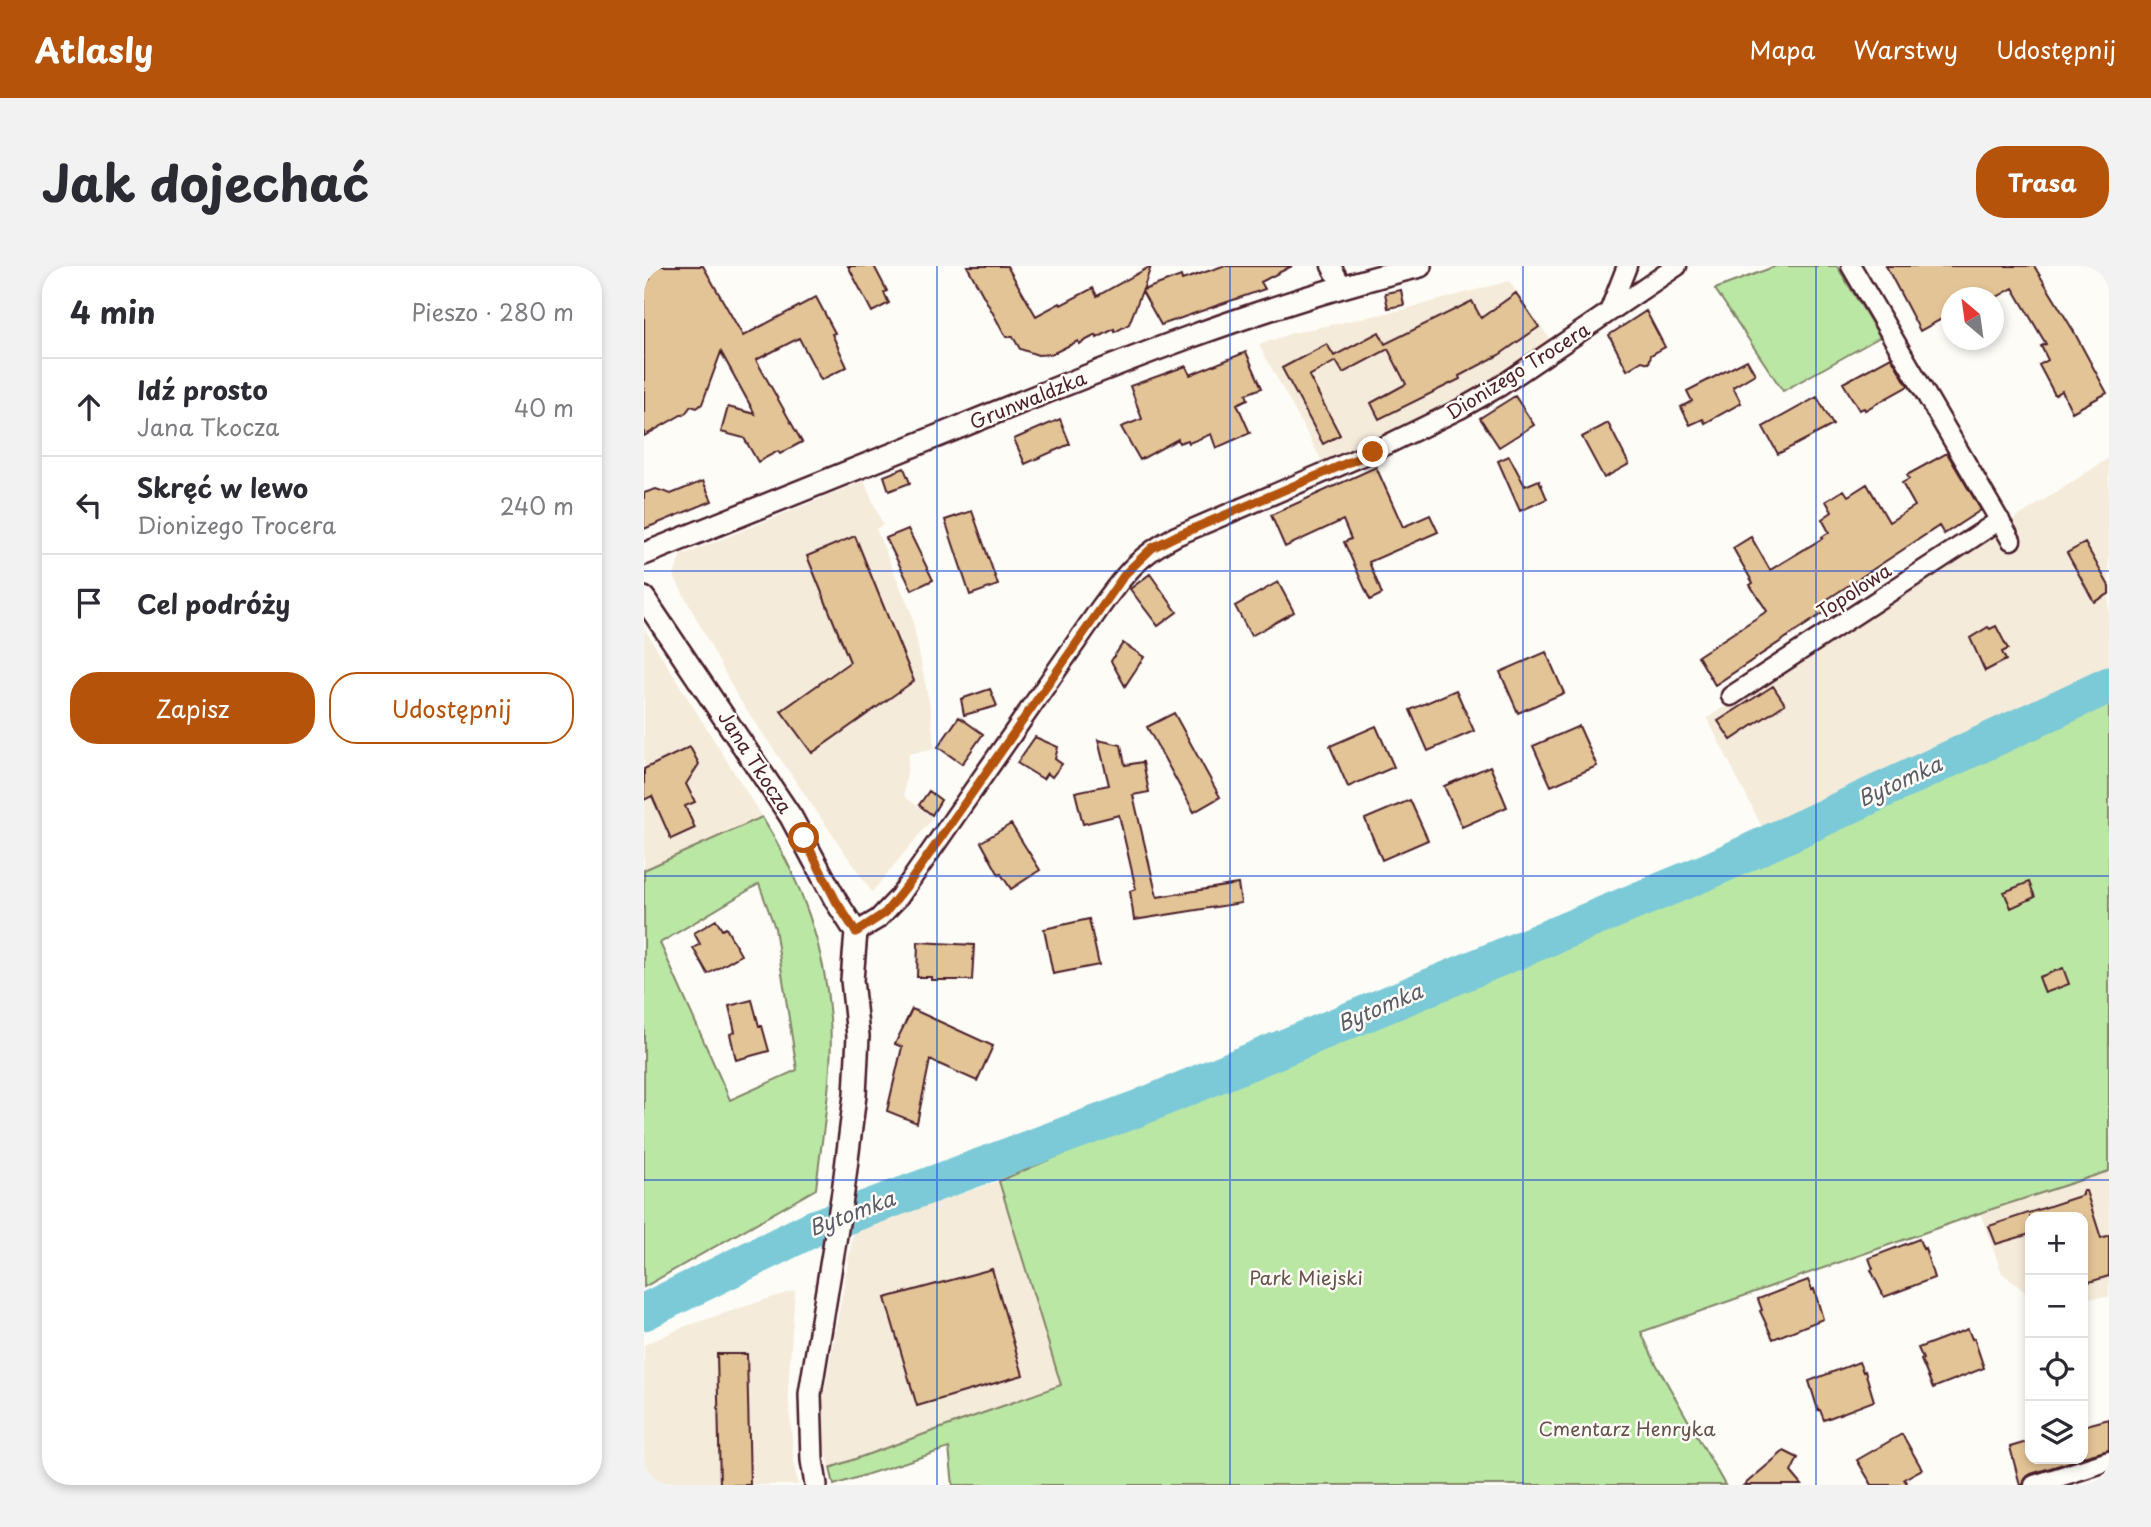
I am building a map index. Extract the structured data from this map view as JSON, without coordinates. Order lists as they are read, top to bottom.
{
  "streets": {
    "street": [
      "Dionizego Trocera",
      "Grunwaldzka",
      "Topolowa",
      "Jana Tkocza"
    ]
  },
  "crossings": [
    ["Dionizego Trocera", "Jana Tkocza"]
  ],
  "water": ["Bytomka"],
  "parks": ["Park Miejski", "Cmentarz Henryka"],
  "north": "top left",
  "page": {
    "header": "Atlasly",
    "nav": ["Mapa", "Warstwy", "Udostępnij"],
    "title": "Jak dojechać",
    "buttons": [
      "Trasa",
      ["Zapisz", "Udostępnij"]
    ],
    "heading": ["4 min", "Pieszo · 280 m"],
    "list": [
      ["Idź prosto", "Jana Tkocza", "40 m"],
      ["Skręć w lewo", "Dionizego Trocera", "240 m"],
      "Cel podróży"
    ],
    "map_buttons": ["+", "−"]
  }
}
